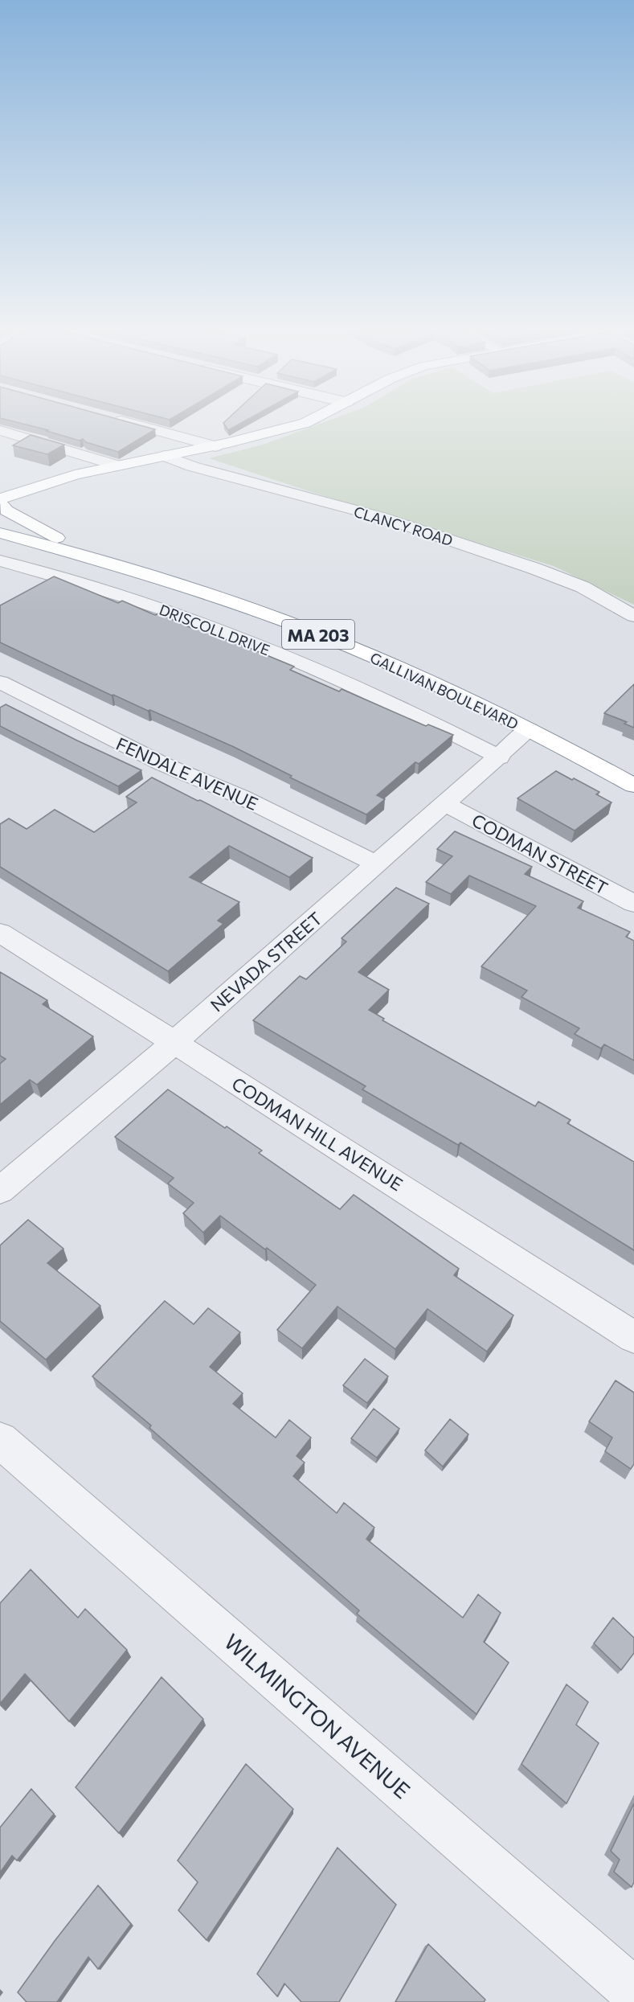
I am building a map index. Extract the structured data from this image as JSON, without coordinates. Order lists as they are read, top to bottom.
{
  "streets": {
    "main road": ["MA 203", "GALLIVAN BOULEVARD"],
    "street": [
      "CLANCY ROAD",
      "DRISCOLL DRIVE",
      "FENDALE AVENUE",
      "CODMAN STREET",
      "NEVADA STREET",
      "CODMAN HILL AVENUE",
      "WILMINGTON AVENUE"
    ]
  },
  "crossings": [
    ["DRISCOLL DRIVE", "NEVADA STREET"],
    ["GALLIVAN BOULEVARD", "NEVADA STREET"],
    ["FENDALE AVENUE", "NEVADA STREET"],
    ["CODMAN STREET", "NEVADA STREET"],
    ["NEVADA STREET", "CODMAN HILL AVENUE"]
  ]
}
